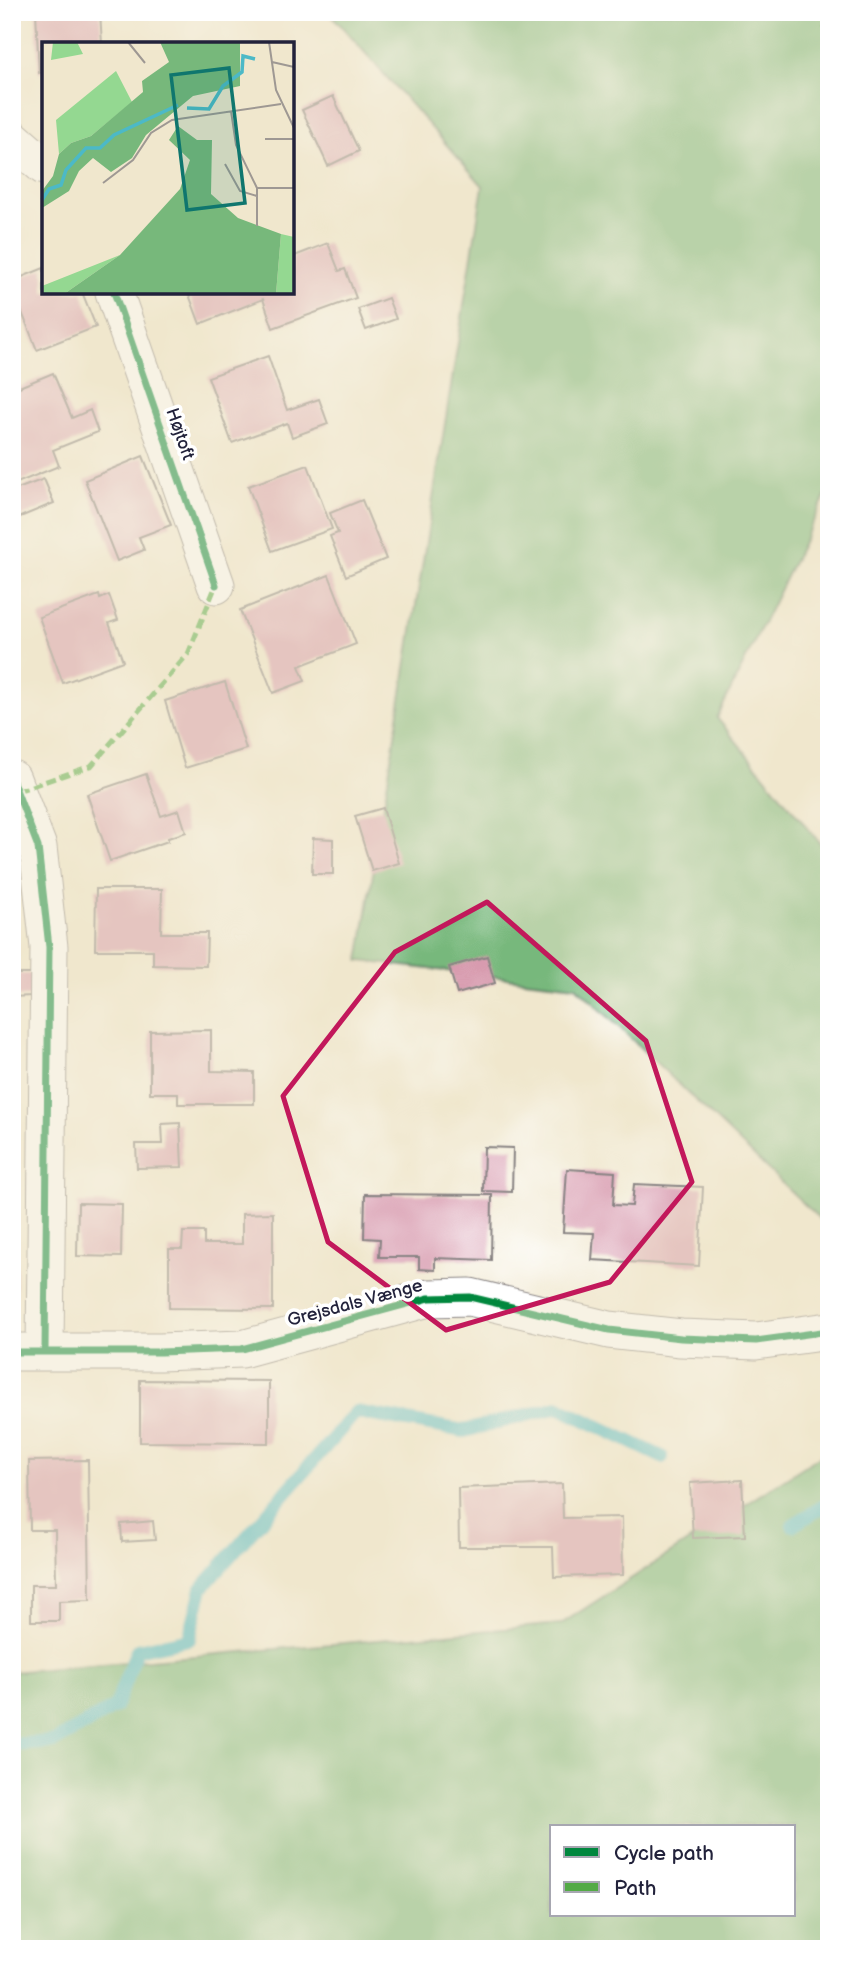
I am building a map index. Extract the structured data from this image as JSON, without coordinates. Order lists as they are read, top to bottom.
{
  "streets": {
    "street": ["Højtoft", "Grejsdals Vænge"]
  },
  "legend": ["Cycle path", "Path"]
}
